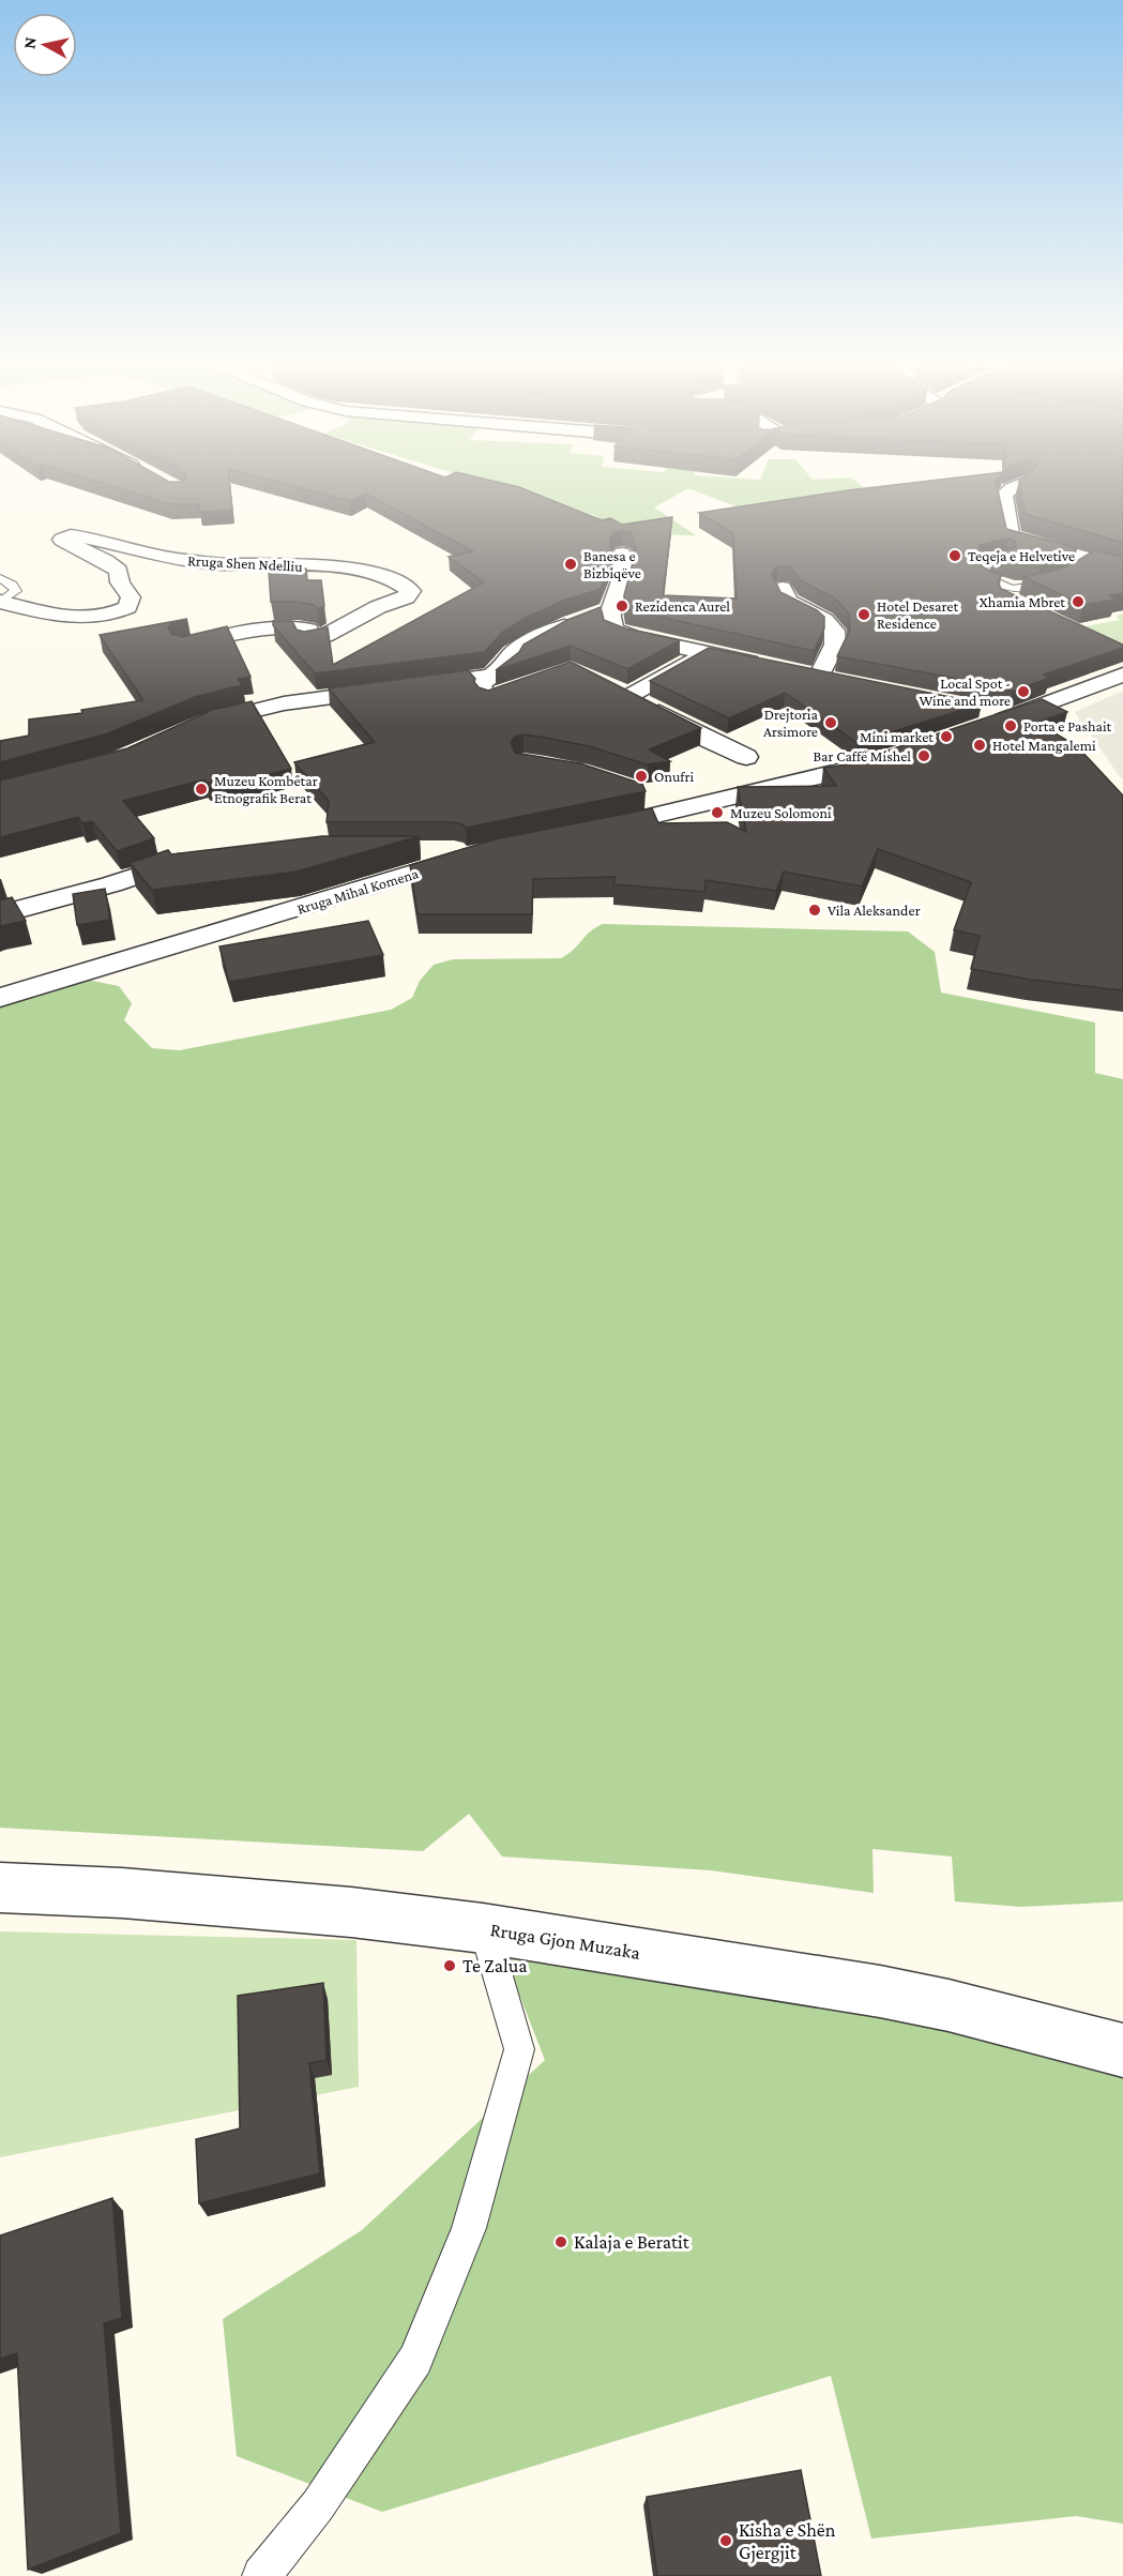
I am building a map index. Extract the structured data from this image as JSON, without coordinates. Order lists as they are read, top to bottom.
{
  "streets": {
    "street": ["Rruga Shen Ndelliu", "Rruga Mihal Komena", "Rruga Gjon Muzaka"]
  },
  "places": [
    "Teqeja e Helvetive",
    "Banesa e Bizbiqëve",
    "Xhamia Mbret",
    "Rezidenca Aurel",
    "Hotel Desaret Residence",
    "Local Spot - Wine and more",
    "Drejtoria Arsimore",
    "Porta e Pashait",
    "Mini market",
    "Hotel Mangalemi",
    "Bar Caffë Mishel",
    "Onufri",
    "Muzeu Kombëtar Etnografik Berat",
    "Muzeu Solomoni",
    "Vila Aleksander",
    "Te Zalua",
    "Kalaja e Beratit",
    "Kisha e Shën Gjergjit"
  ],
  "north": "left"
}
